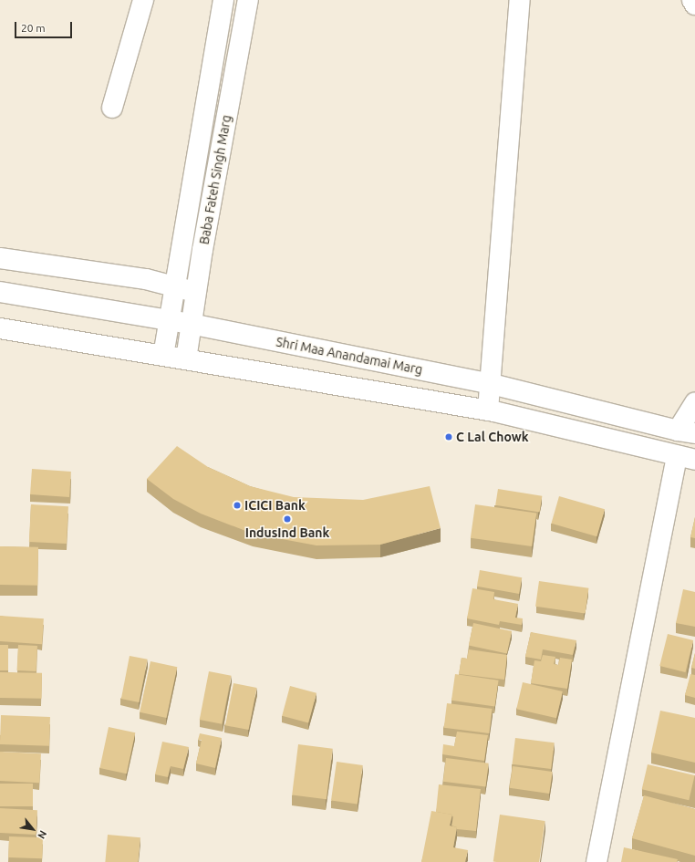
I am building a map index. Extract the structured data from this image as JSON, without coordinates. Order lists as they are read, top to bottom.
{
  "streets": {
    "street": ["Baba Fateh Singh Marg", "Shri Maa Anandamai Marg"]
  },
  "crossings": [
    ["Baba Fateh Singh Marg", "Shri Maa Anandamai Marg"]
  ],
  "places": ["C Lal Chowk", "ICICI Bank", "IndusInd Bank"],
  "scale_bar": "20 m",
  "north": "bottom right"
}
